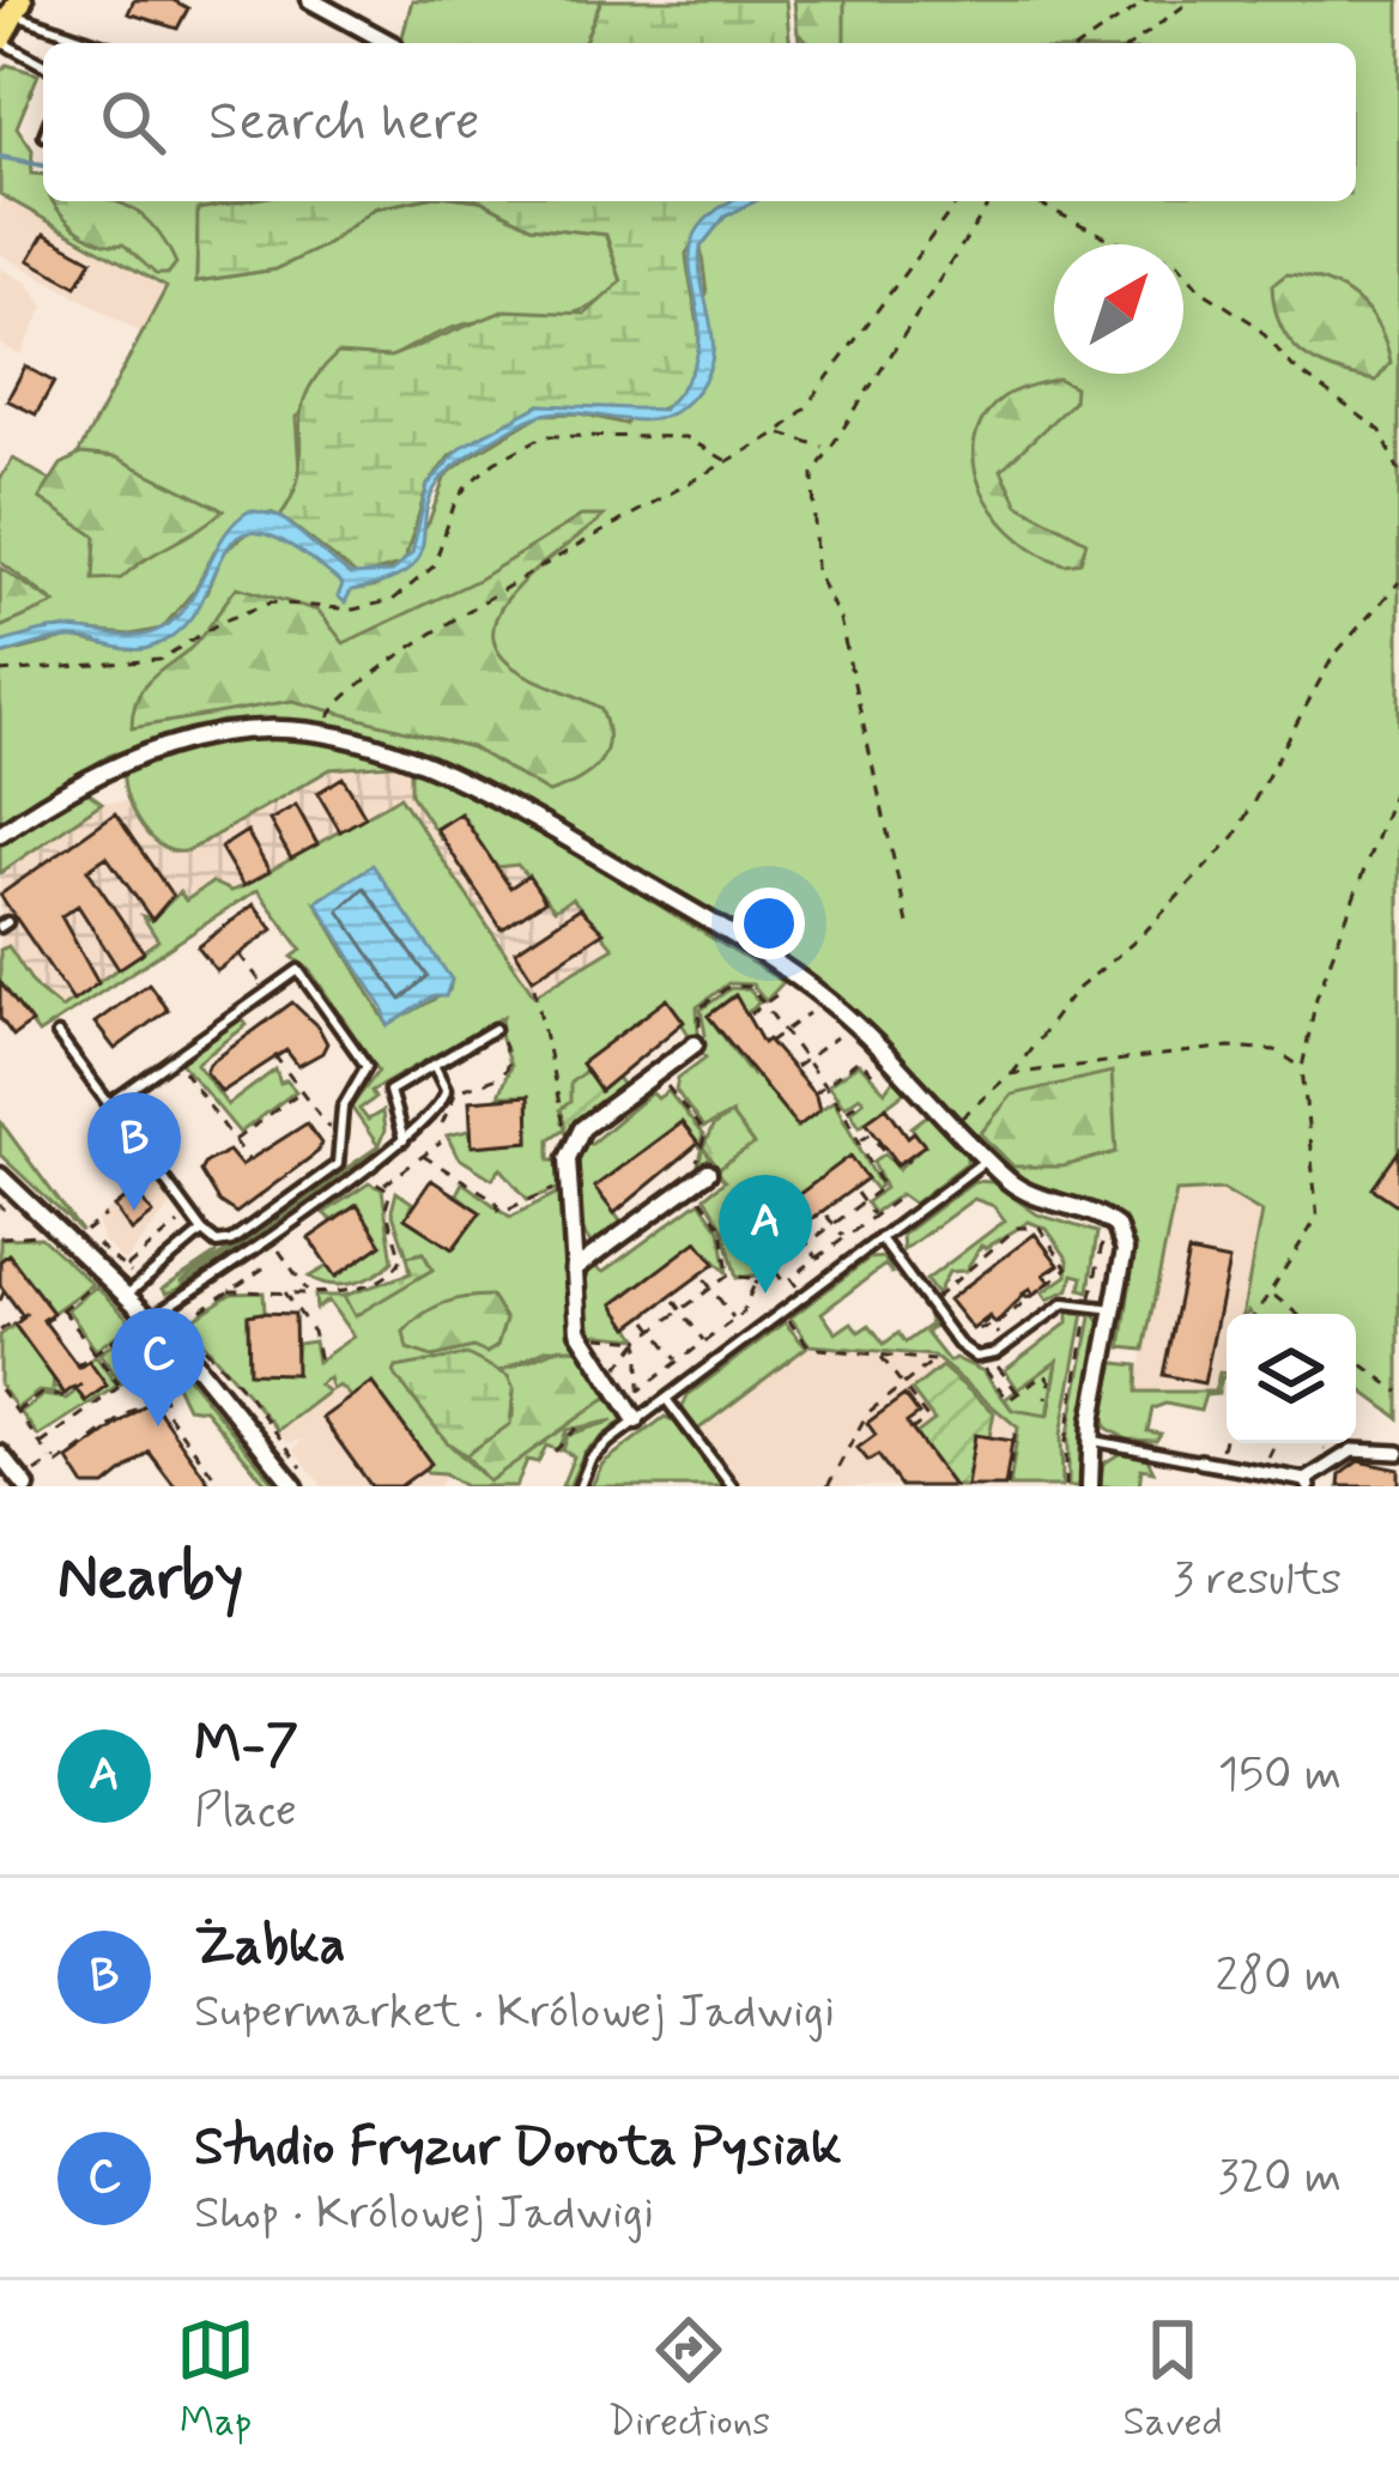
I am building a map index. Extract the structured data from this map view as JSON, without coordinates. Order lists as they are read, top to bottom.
{
  "north": "top right",
  "page": {
    "search": "Search here",
    "pins": ["B", "A", "C"],
    "heading": ["Nearby", "3 results"],
    "list": [
      {
        "mark": "A",
        "name": "M-7",
        "note": "Place",
        "value": "150 m"
      },
      {
        "mark": "B",
        "name": "Żabka",
        "note": "Supermarket · Królowej Jadwigi",
        "value": "280 m"
      },
      {
        "mark": "C",
        "name": "Studio Fryzur Dorota Pysiak",
        "note": "Shop · Królowej Jadwigi",
        "value": "320 m"
      }
    ],
    "nav": ["Map", "Directions", "Saved"]
  }
}
